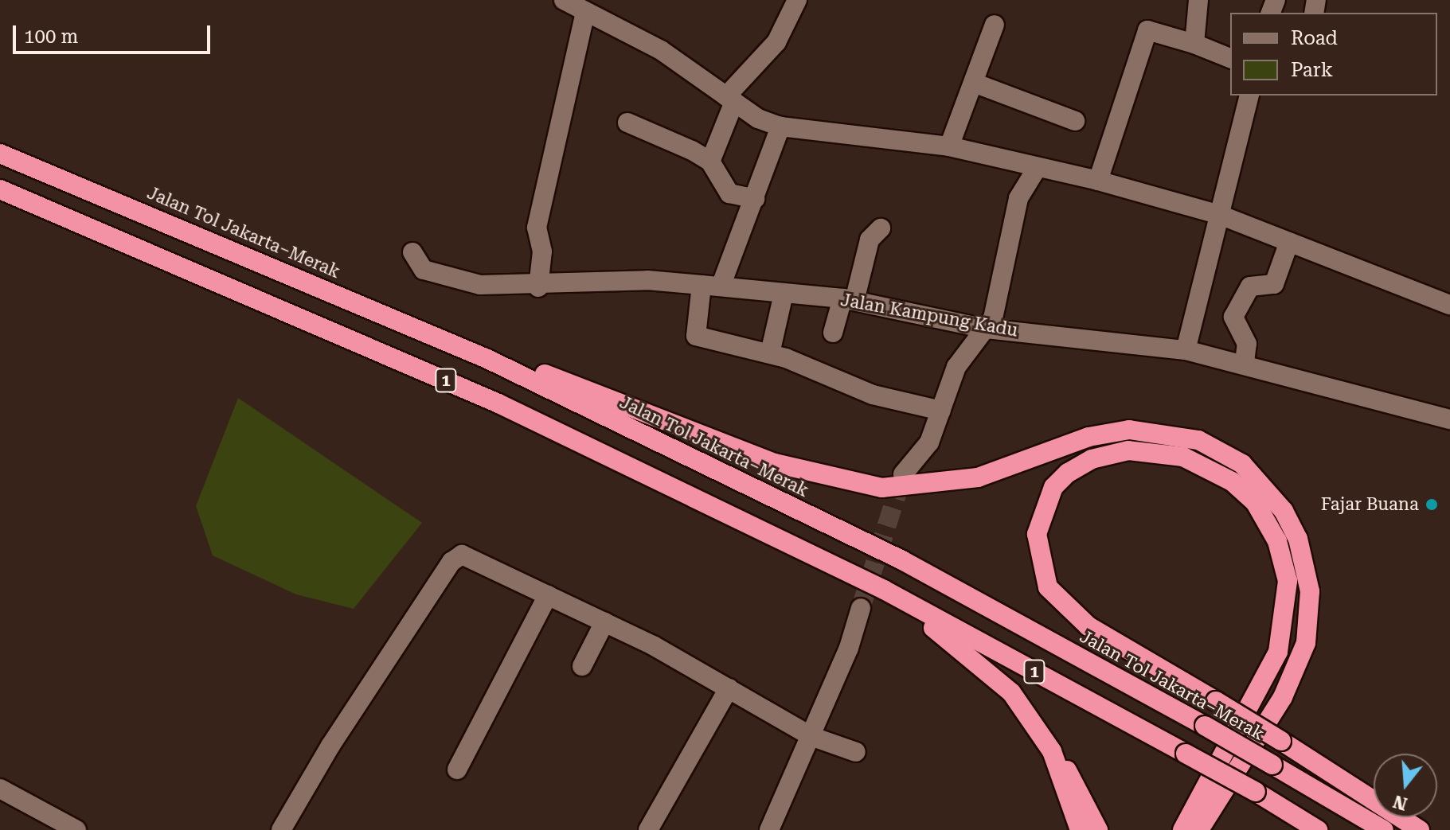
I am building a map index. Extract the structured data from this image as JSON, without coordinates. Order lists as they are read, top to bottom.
{
  "streets": {
    "highway": ["Jalan Tol Jakarta–Merak", "1"],
    "street": ["Jalan Kampung Kadu"]
  },
  "places": ["Fajar Buana"],
  "legend": ["Road", "Park"],
  "scale_bar": "100 m",
  "north": "bottom"
}
